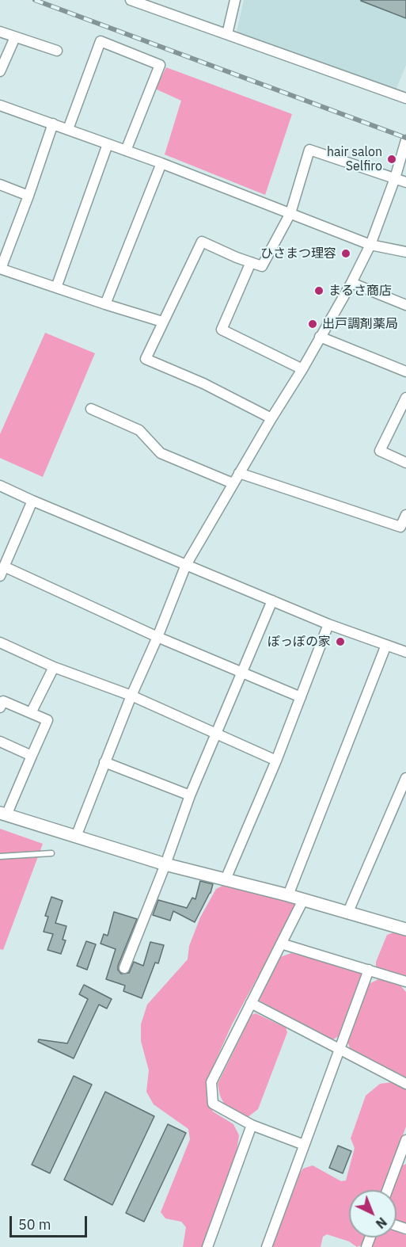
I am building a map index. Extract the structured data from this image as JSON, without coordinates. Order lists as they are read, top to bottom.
{
  "places": [
    "hair salon Selfiro",
    "ひさまつ理容",
    "まるさ商店",
    "出戸調剤薬局",
    "ぽっぽの家"
  ],
  "scale_bar": "50 m",
  "north": "bottom right"
}
